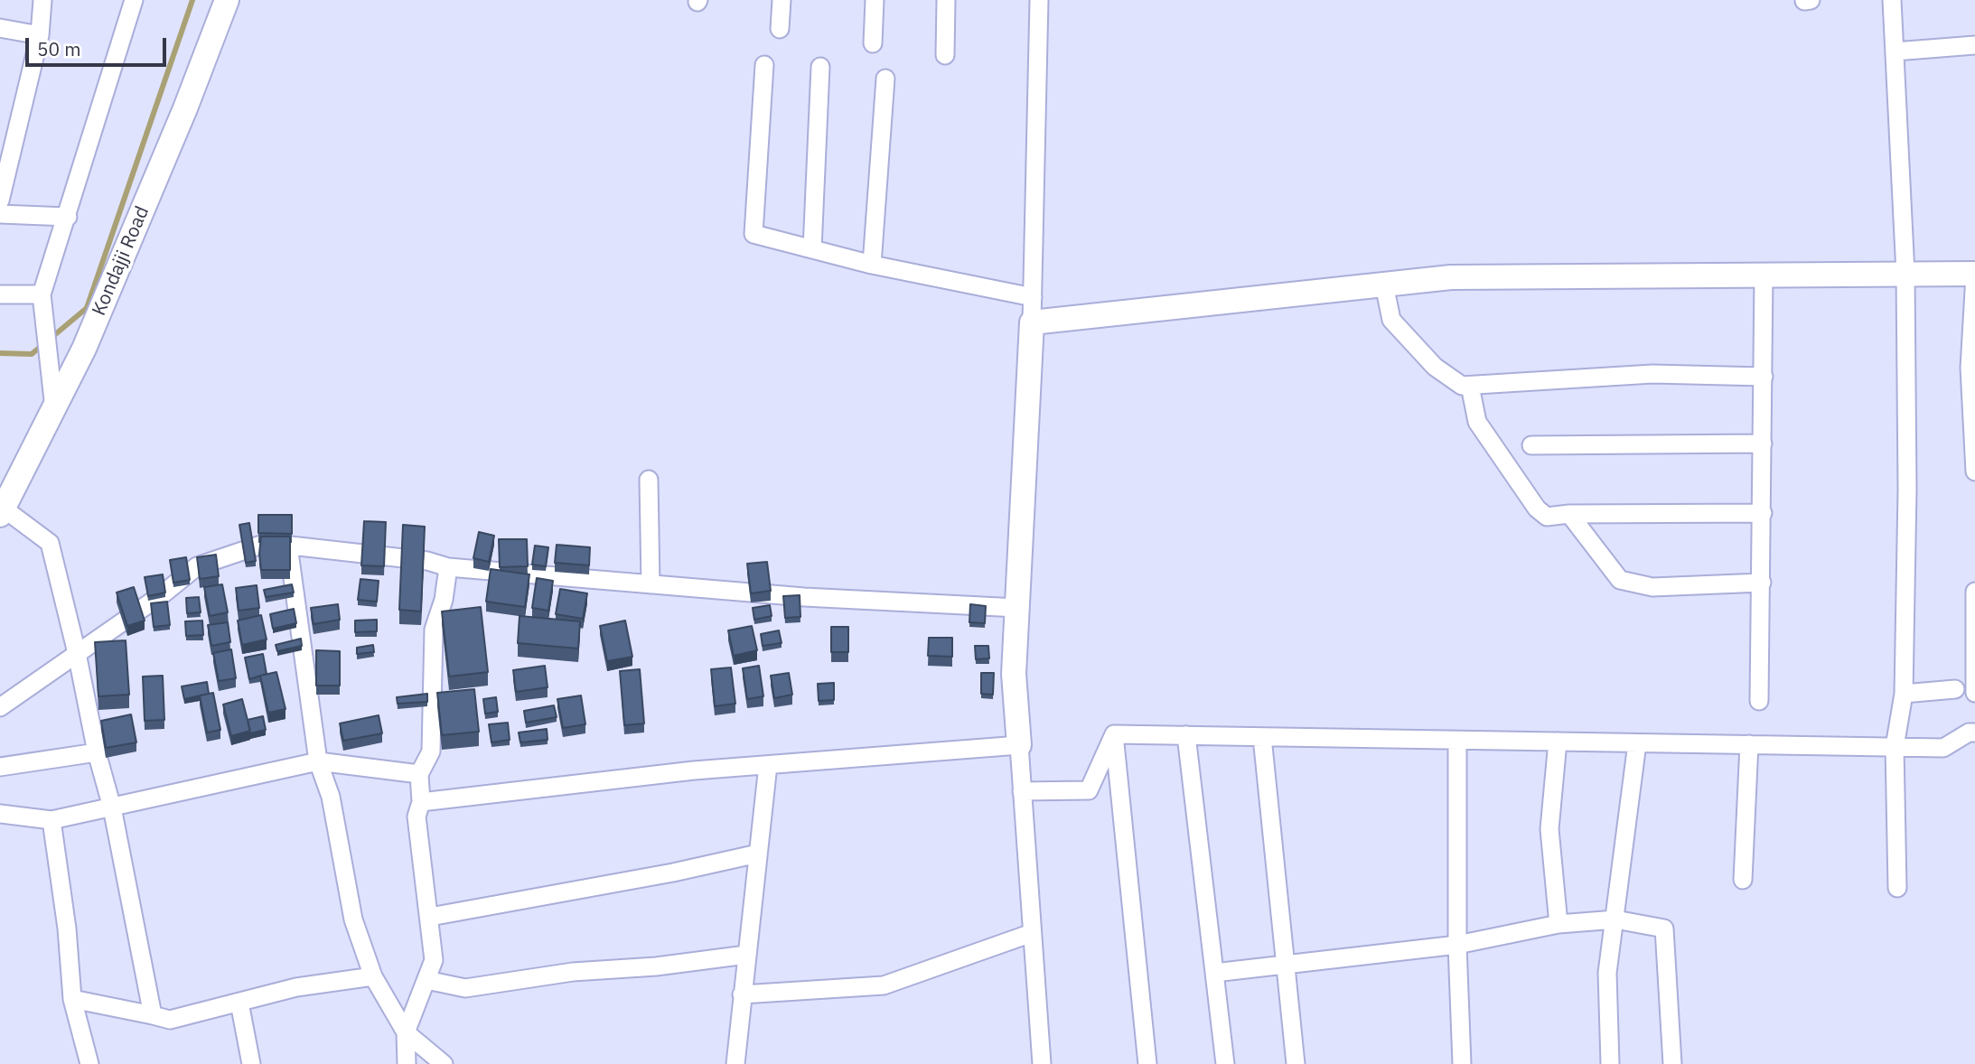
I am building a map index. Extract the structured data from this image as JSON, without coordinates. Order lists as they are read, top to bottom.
{
  "streets": {
    "street": ["Kondajji Road"]
  },
  "scale_bar": "50 m"
}
